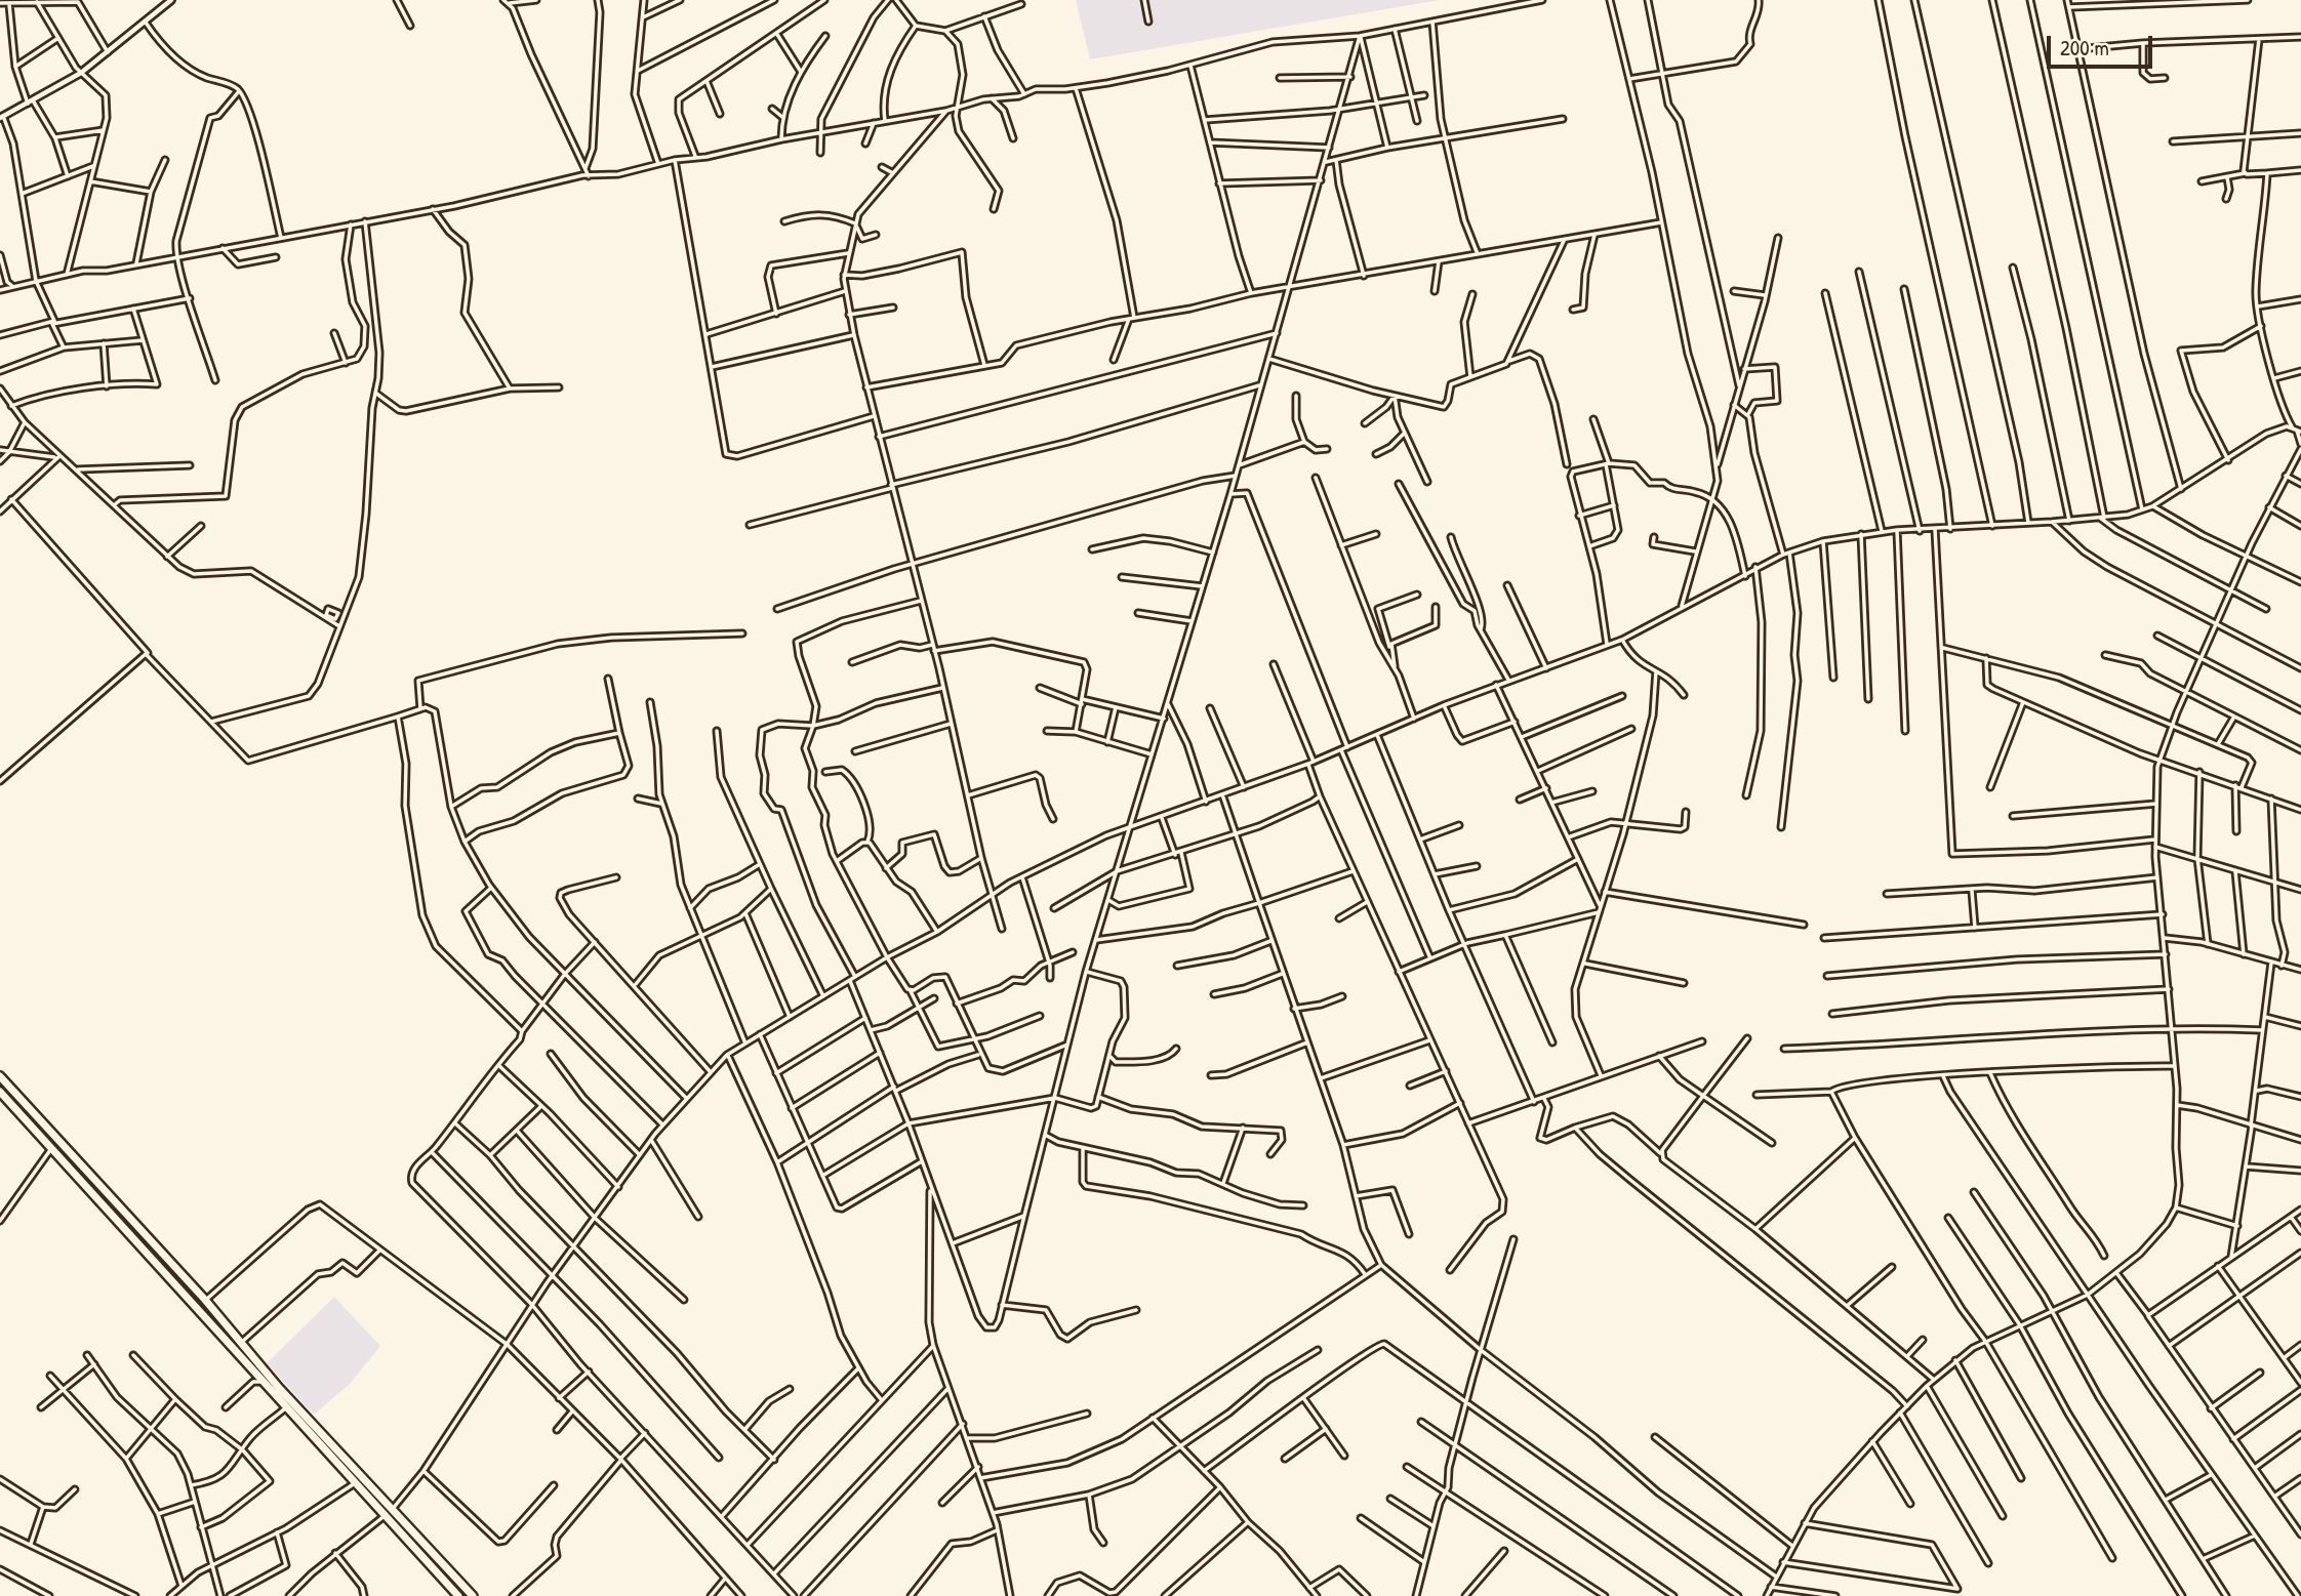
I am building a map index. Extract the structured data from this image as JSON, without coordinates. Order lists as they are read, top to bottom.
{
  "scale_bar": "200 m"
}
